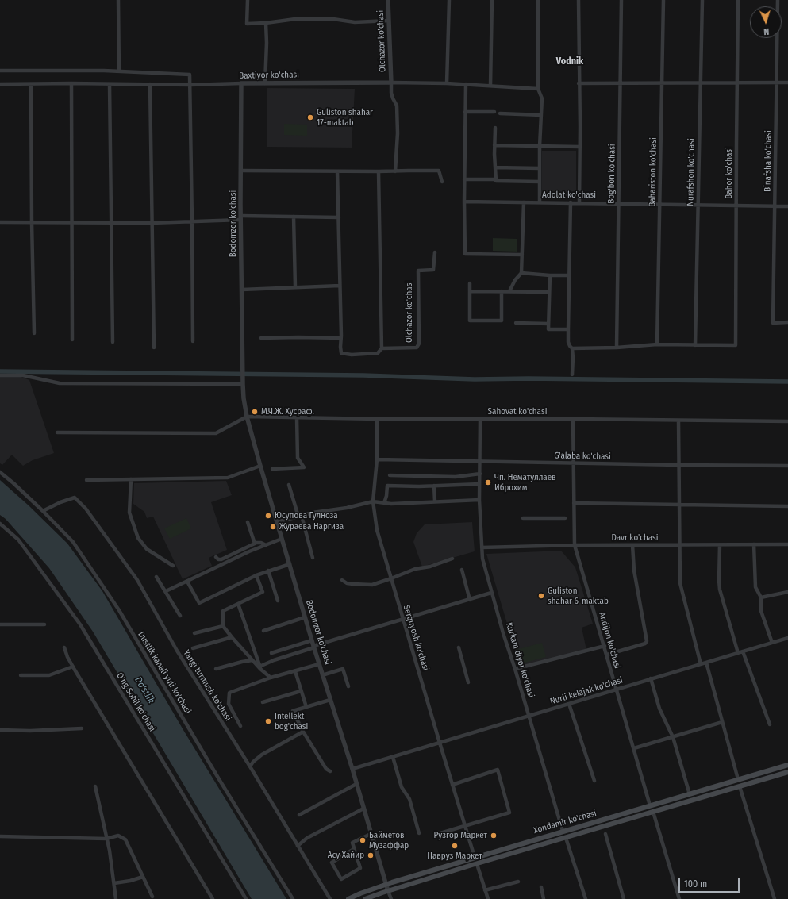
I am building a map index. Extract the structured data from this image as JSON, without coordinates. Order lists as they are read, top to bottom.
{
  "streets": {
    "main road": ["Xondamir ko'chasi"],
    "street": [
      "Olchazor ko'chasi",
      "Baxtiyor ko'chasi",
      "Binafsha ko'chasi",
      "Bahariston ko'chasi",
      "Nurafshon ko'chasi",
      "Bahor ko'chasi",
      "Bog'bon ko'chasi",
      "Adolat ko'chasi",
      "Bodomzor ko'chasi",
      "Sahovat ko'chasi",
      "G'alaba ko'chasi",
      "Davr ko'chasi",
      "Serquyosh ko'chasi",
      "Andijon ko'chasi",
      "Kurkam diyor ko'chasi",
      "Dustlik kanali yuli ko'chasi",
      "Yangi turmush ko'chasi",
      "Nurli kelajak ko'chasi",
      "O'ng Sohil ko'chasi"
    ]
  },
  "crossings": [
    ["Olchazor ko'chasi", "Baxtiyor ko'chasi"],
    ["Baxtiyor ko'chasi", "Bodomzor ko'chasi"],
    ["Binafsha ko'chasi", "Adolat ko'chasi"],
    ["Bahariston ko'chasi", "Adolat ko'chasi"],
    ["Nurafshon ko'chasi", "Bahor ko'chasi"],
    ["Nurafshon ko'chasi", "Adolat ko'chasi"],
    ["Bahor ko'chasi", "Adolat ko'chasi"],
    ["Bog'bon ko'chasi", "Adolat ko'chasi"],
    ["Bodomzor ko'chasi", "Sahovat ko'chasi"],
    ["Bodomzor ko'chasi", "Nurli kelajak ko'chasi"],
    ["Bodomzor ko'chasi", "Xondamir ko'chasi"],
    ["Sahovat ko'chasi", "Serquyosh ko'chasi"],
    ["Sahovat ko'chasi", "Andijon ko'chasi"],
    ["Sahovat ko'chasi", "Kurkam diyor ko'chasi"],
    ["G'alaba ko'chasi", "Serquyosh ko'chasi"],
    ["G'alaba ko'chasi", "Andijon ko'chasi"],
    ["G'alaba ko'chasi", "Kurkam diyor ko'chasi"],
    ["Davr ko'chasi", "Andijon ko'chasi"],
    ["Davr ko'chasi", "Kurkam diyor ko'chasi"],
    ["Serquyosh ko'chasi", "Nurli kelajak ko'chasi"],
    ["Serquyosh ko'chasi", "Xondamir ko'chasi"],
    ["Andijon ko'chasi", "Nurli kelajak ko'chasi"],
    ["Andijon ko'chasi", "Xondamir ko'chasi"],
    ["Kurkam diyor ko'chasi", "Nurli kelajak ko'chasi"],
    ["Kurkam diyor ko'chasi", "Xondamir ko'chasi"],
    ["Dustlik kanali yuli ko'chasi", "Yangi turmush ko'chasi"]
  ],
  "districts": ["Vodnik"],
  "water": ["Do'stlik"],
  "places": [
    "Guliston shahar 17-maktab",
    "М.Ч.Ж. Хусраф.",
    "Чп. Нематуллаев Иброхим",
    "Юсупова Гулноза",
    "Жураева Наргиза",
    "Guliston shahar 6-maktab",
    "Intellekt bog'chasi",
    "Рузгор Маркет",
    "Байметов Музаффар",
    "Навруз Маркет",
    "Асу Хайир"
  ],
  "scale_bar": "100 m",
  "north": "bottom"
}
